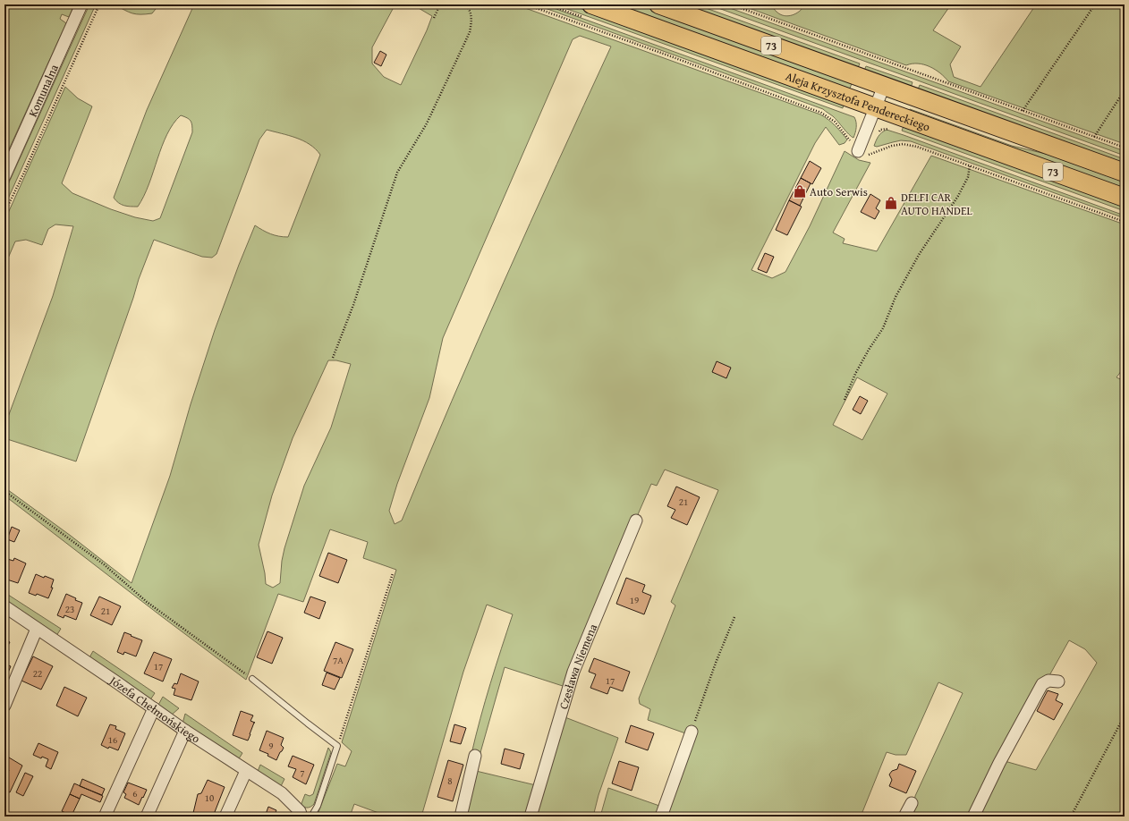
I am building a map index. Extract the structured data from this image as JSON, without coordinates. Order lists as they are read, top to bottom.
{
  "streets": {
    "main road": ["73", "Aleja Krzysztofa Pendereckiego"],
    "street": ["Komunalna", "Czesława Niemena", "Józefa Chełmońskiego"]
  },
  "places": {
    "shop": ["Auto Serwis", "DELFI CAR AUTO HANDEL"]
  },
  "house_numbers": [
    "21",
    "19",
    "23",
    "21",
    "7A",
    "17",
    "22",
    "17",
    "16",
    "9",
    "7",
    "8",
    "6",
    "10"
  ]
}
